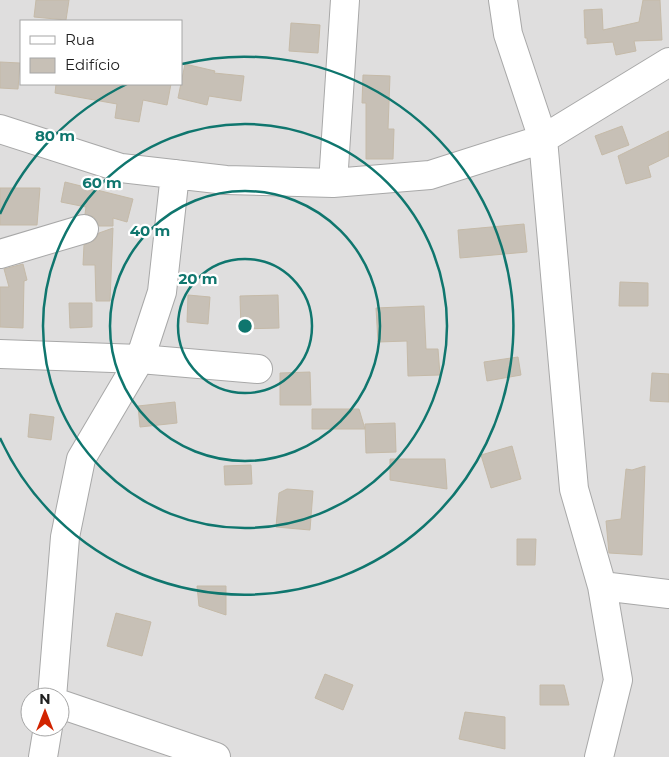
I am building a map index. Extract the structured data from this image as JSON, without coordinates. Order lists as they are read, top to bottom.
{
  "legend": ["Rua", "Edifício"],
  "north": "top",
  "rings": [
    "80 m",
    "60 m",
    "40 m",
    "20 m"
  ]
}
